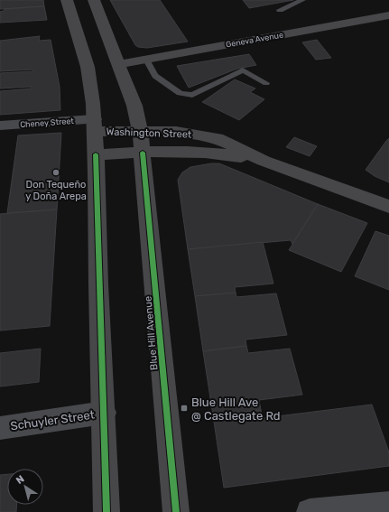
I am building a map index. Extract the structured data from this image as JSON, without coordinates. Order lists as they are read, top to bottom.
{
  "streets": {
    "main road": ["Geneva Avenue", "Washington Street", "Blue Hill Avenue"],
    "street": ["Cheney Street", "Schuyler Street"]
  },
  "crossings": [
    ["Geneva Avenue", "Blue Hill Avenue"],
    ["Cheney Street", "Washington Street"],
    ["Washington Street", "Blue Hill Avenue"]
  ],
  "places": {
    "other": ["Don Tequeño y Doña Arepa"],
    "transit": ["Blue Hill Ave @ Castlegate Rd"]
  },
  "north": "top left"
}
